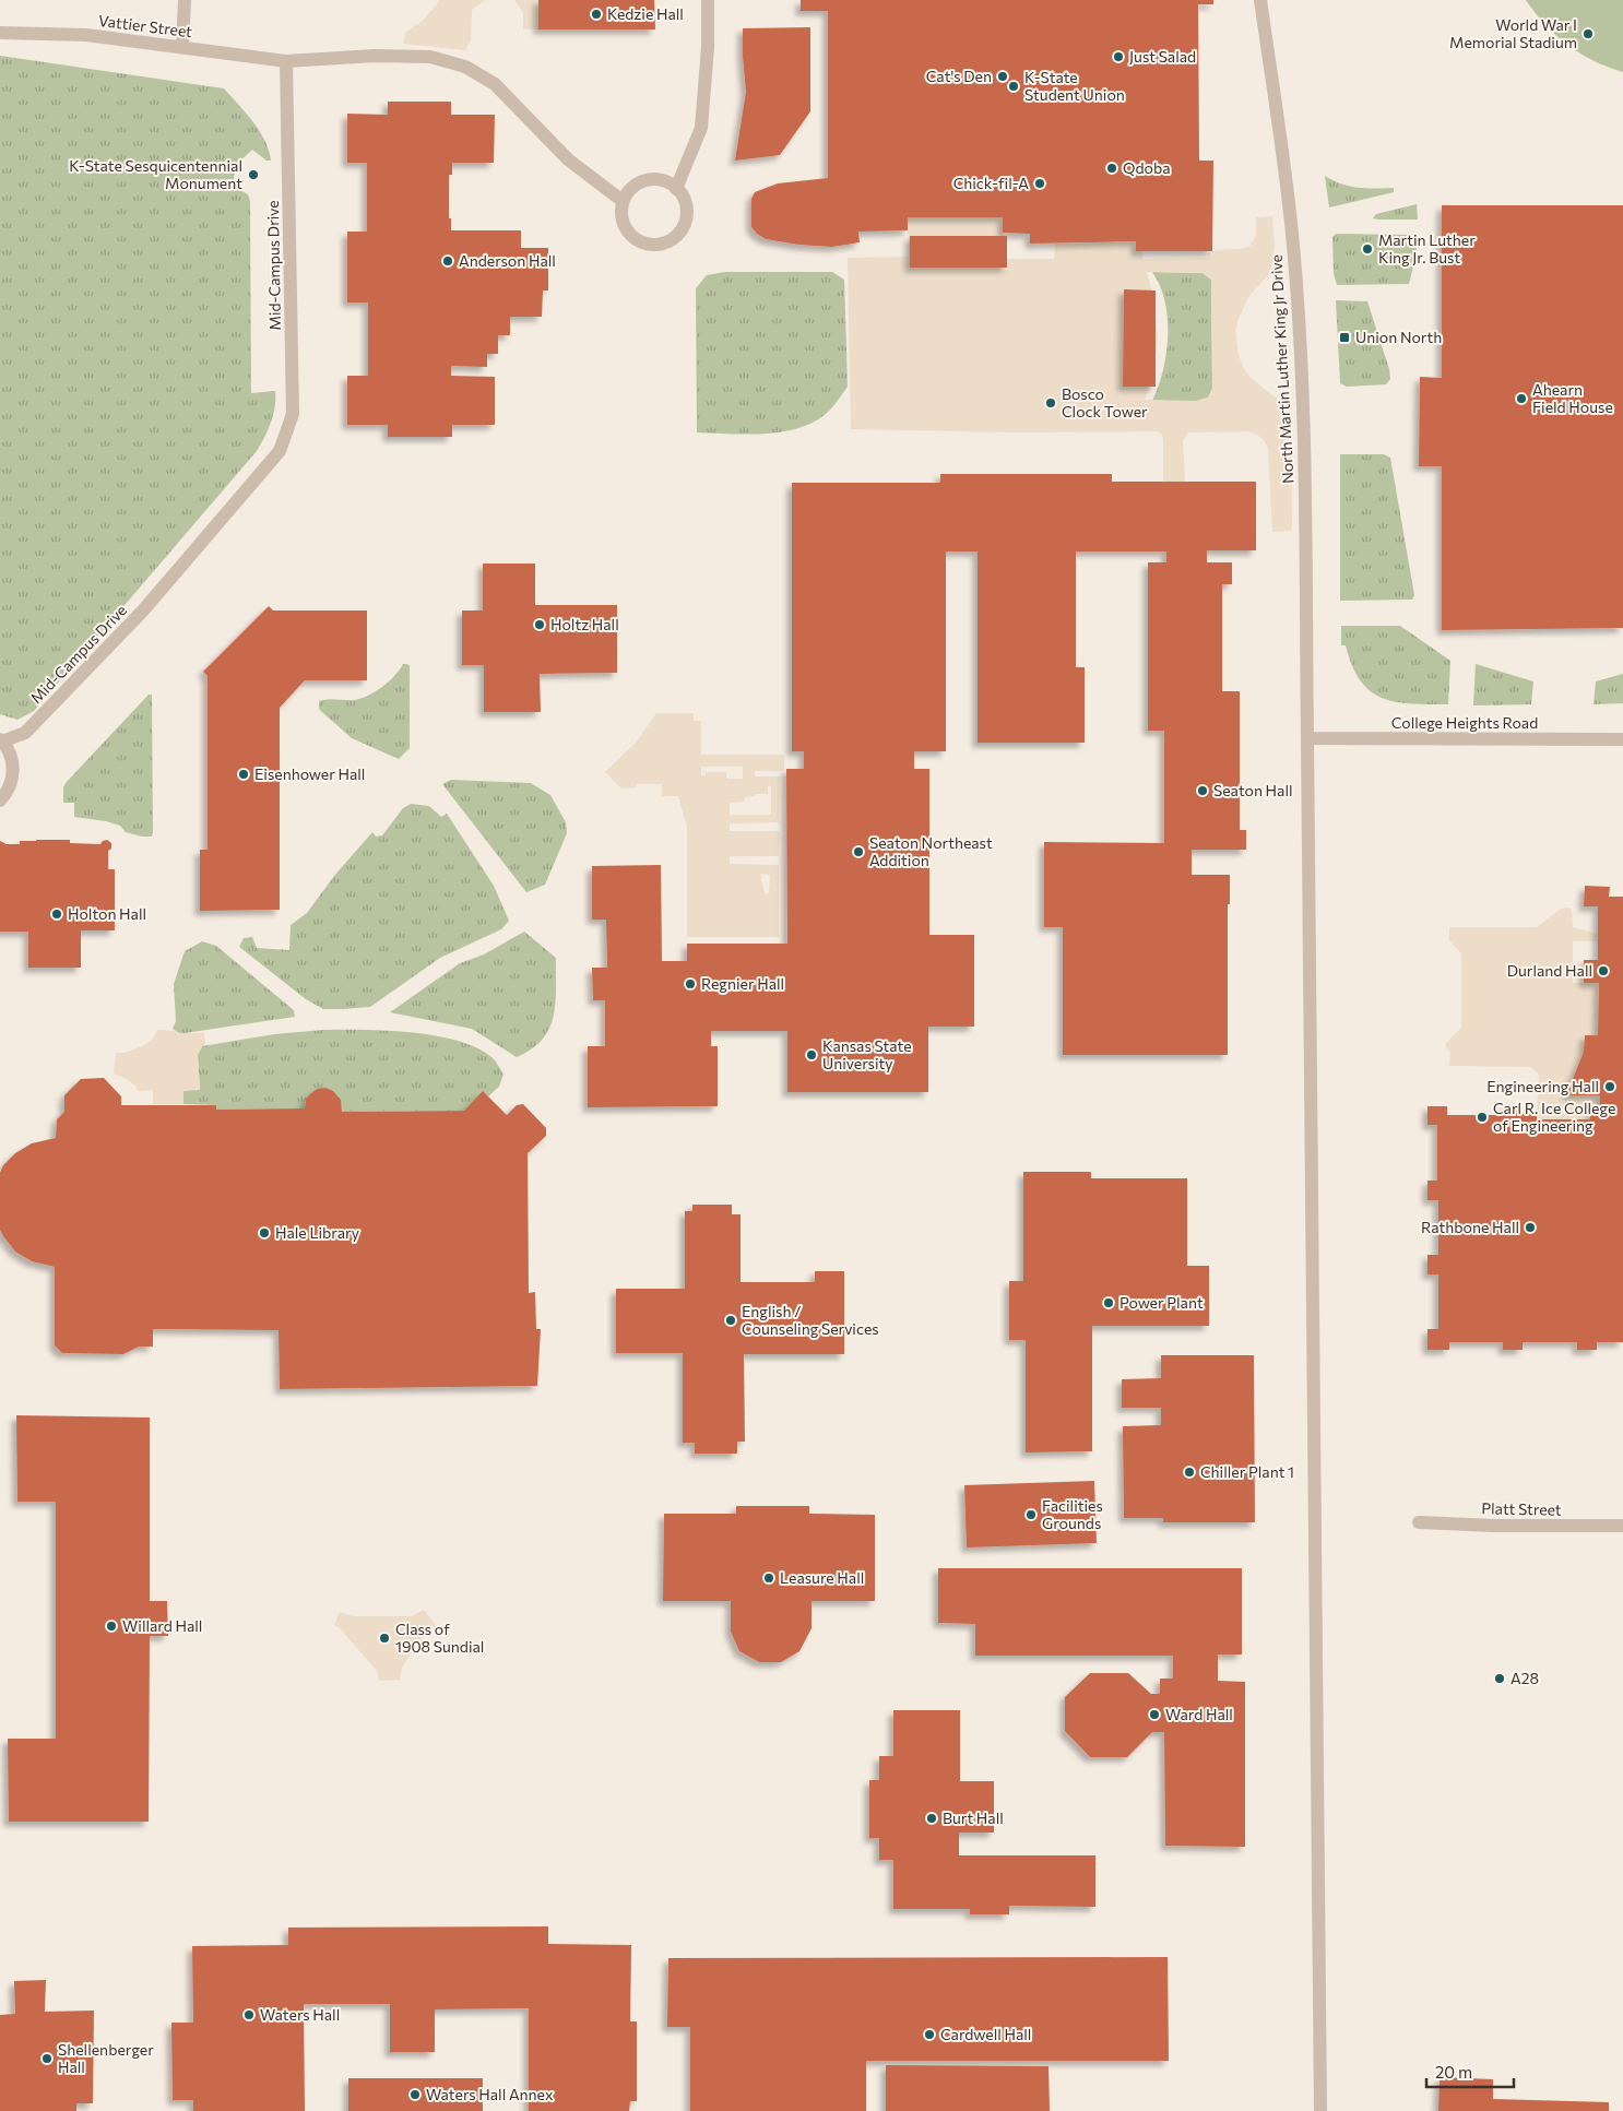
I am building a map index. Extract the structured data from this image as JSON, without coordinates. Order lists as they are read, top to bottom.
{
  "streets": {
    "street": [
      "Vattier Street",
      "Mid-Campus Drive",
      "North Martin Luther King Jr Drive",
      "College Heights Road",
      "Platt Street"
    ]
  },
  "crossings": [
    ["Vattier Street", "Mid-Campus Drive"],
    ["North Martin Luther King Jr Drive", "College Heights Road"]
  ],
  "places": {
    "other": [
      "Kedzie Hall",
      "World War I Memorial Stadium",
      "Just Salad",
      "Cat's Den",
      "K-State Student Union",
      "Qdoba",
      "K-State Sesquicentennial Monument",
      "Chick-fil-A",
      "Martin Luther King Jr. Bust",
      "Anderson Hall",
      "Ahearn Field House",
      "Bosco Clock Tower",
      "Holtz Hall",
      "Eisenhower Hall",
      "Seaton Hall",
      "Seaton Northeast Addition",
      "Holton Hall",
      "Durland Hall",
      "Regnier Hall",
      "Kansas State University",
      "Engineering Hall",
      "Carl R. Ice College of Engineering",
      "Rathbone Hall",
      "Hale Library",
      "Power Plant",
      "English / Counseling Services",
      "Chiller Plant 1",
      "Facilities Grounds",
      "Leasure Hall",
      "Willard Hall",
      "Class of 1908 Sundial",
      "A28",
      "Ward Hall",
      "Burt Hall",
      "Waters Hall",
      "Cardwell Hall",
      "Shellenberger Hall",
      "Waters Hall Annex"
    ],
    "transit": ["Union North"]
  },
  "scale_bar": "20 m"
}
